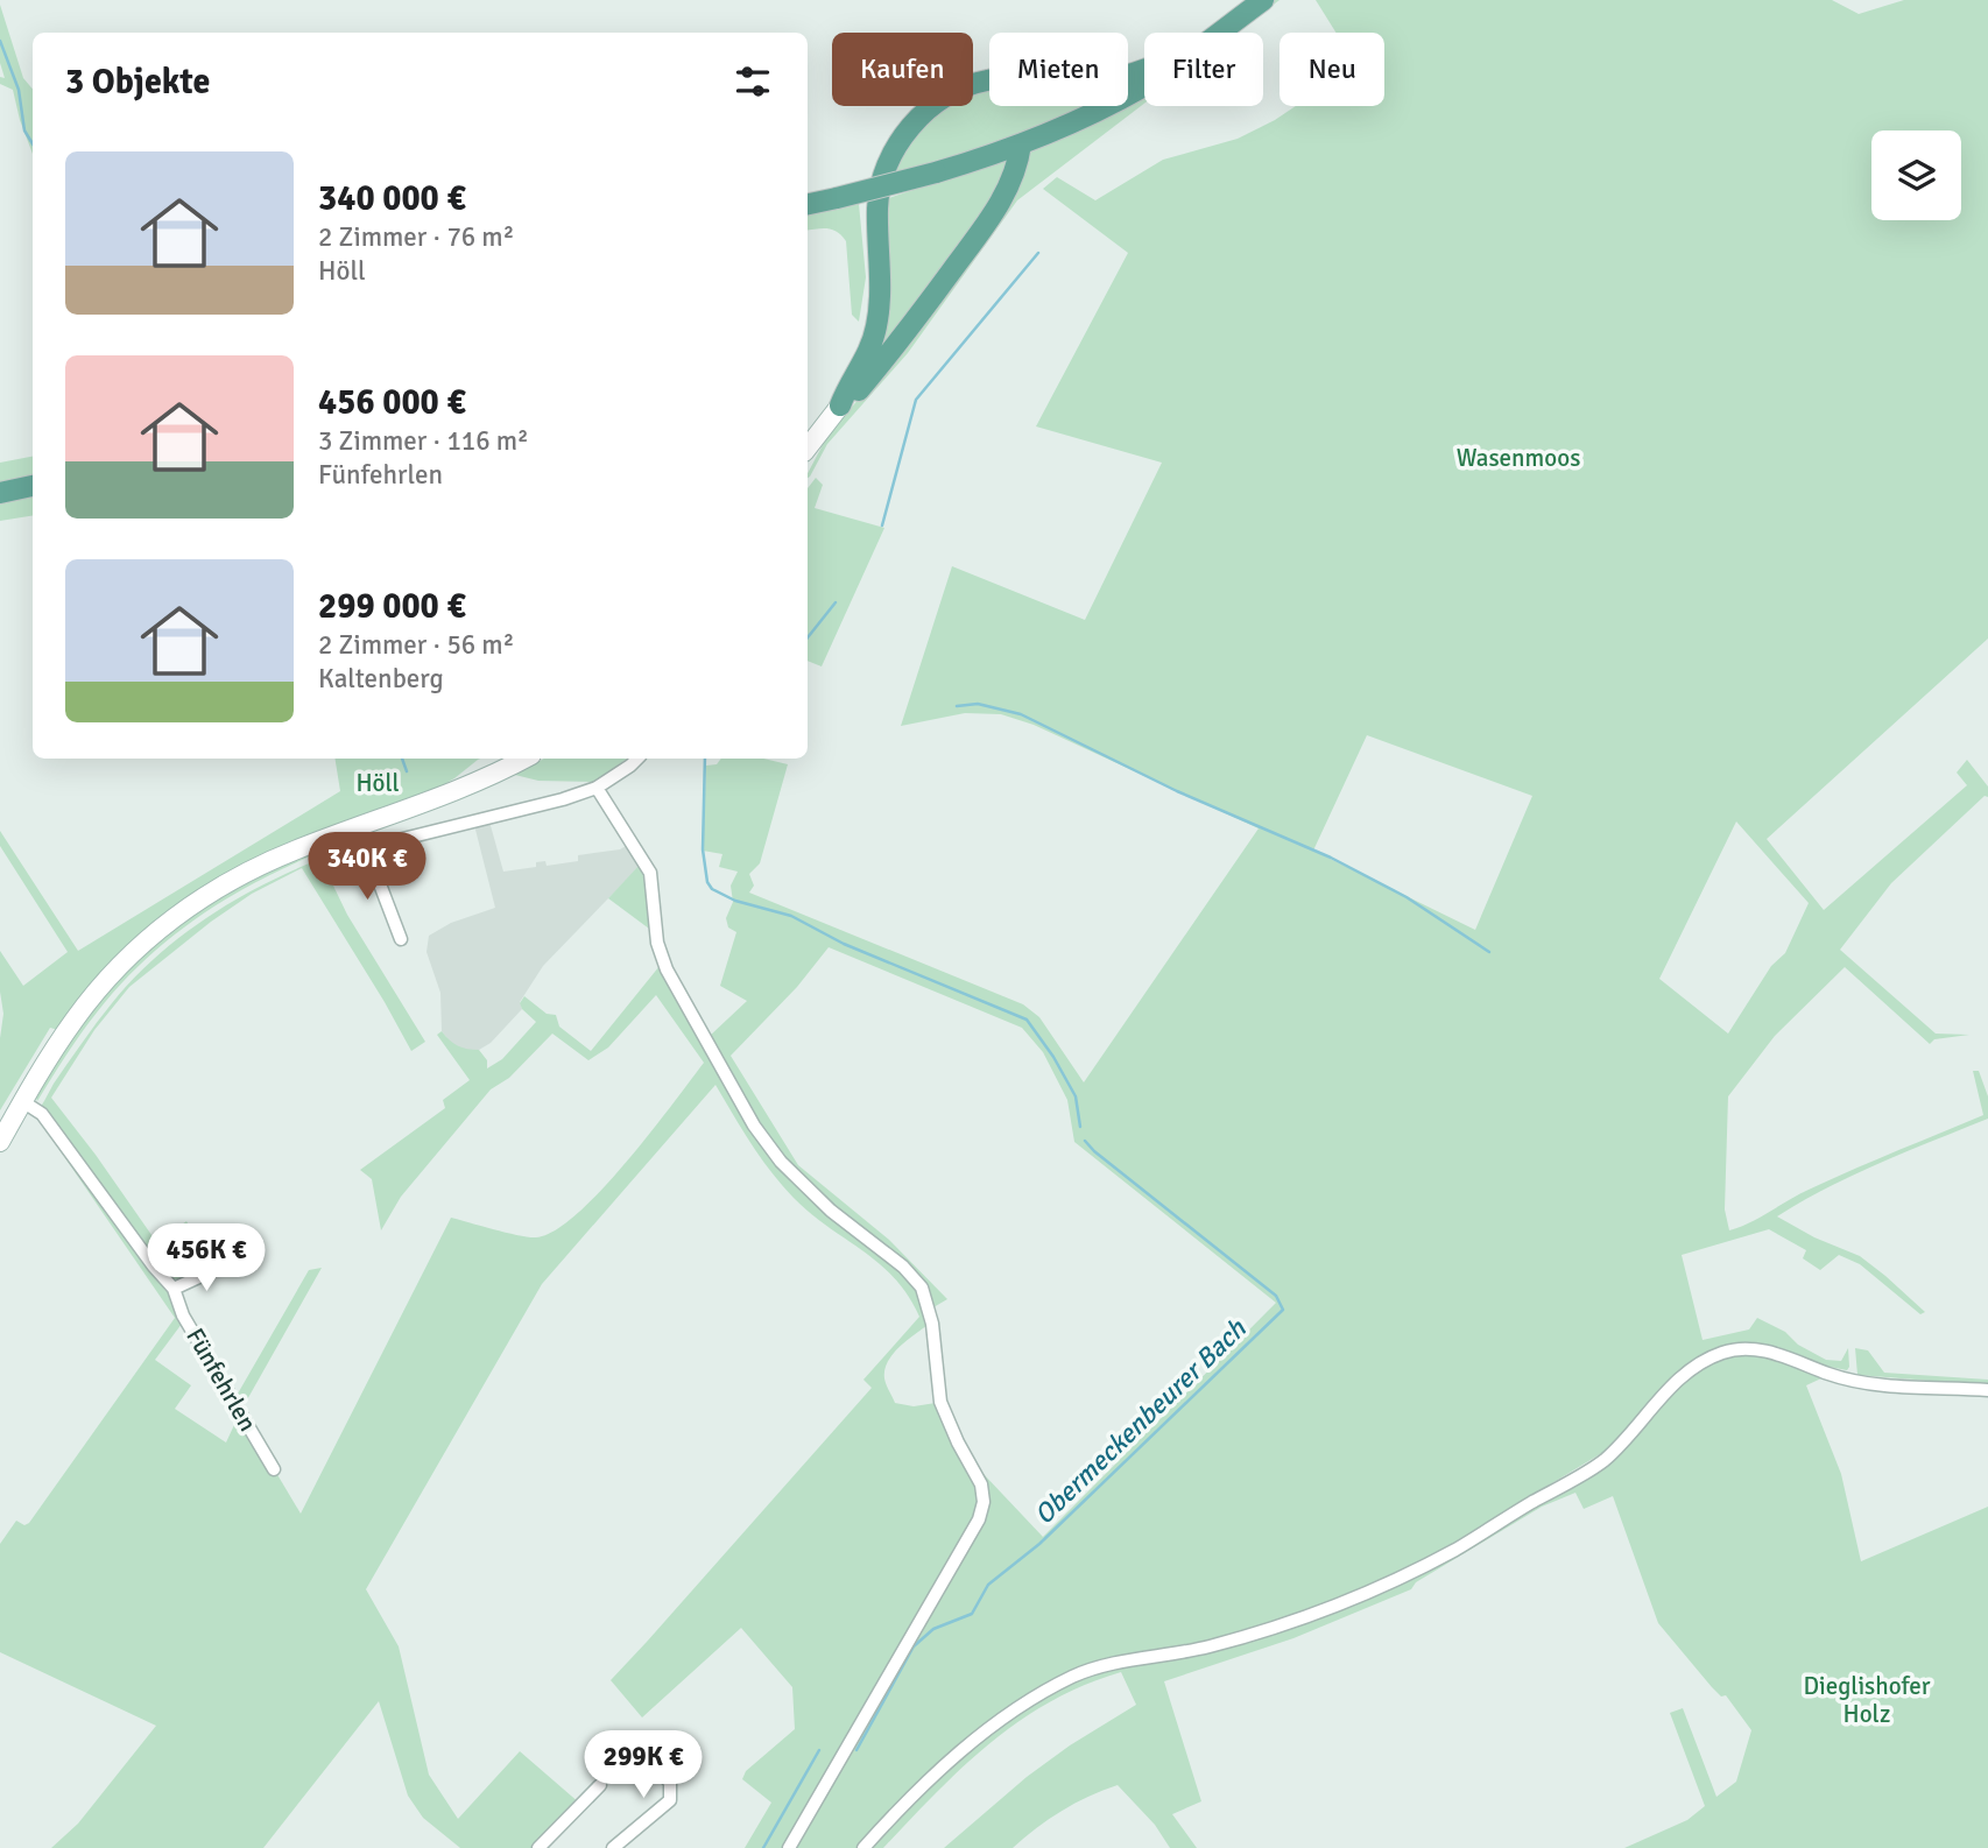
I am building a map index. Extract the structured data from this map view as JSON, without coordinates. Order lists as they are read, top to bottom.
{
  "streets": {
    "street": ["Fünfehrlen"]
  },
  "water": ["Obermeckenbeurer Bach"],
  "parks": ["Wasenmoos", "Höll", "Dieglishofer Holz"],
  "page": {
    "chip": [
      "Kaufen",
      "Mieten",
      "Filter",
      "Neu"
    ],
    "heading": "3 Objekte",
    "list": [
      {
        "name": "340 000 €",
        "note": "2 Zimmer · 76 m² · Höll"
      },
      {
        "name": "456 000 €",
        "note": "3 Zimmer · 116 m² · Fünfehrlen"
      },
      {
        "name": "299 000 €",
        "note": "2 Zimmer · 56 m² · Kaltenberg"
      }
    ],
    "price": ["340K €", "456K €", "299K €"]
  }
}
